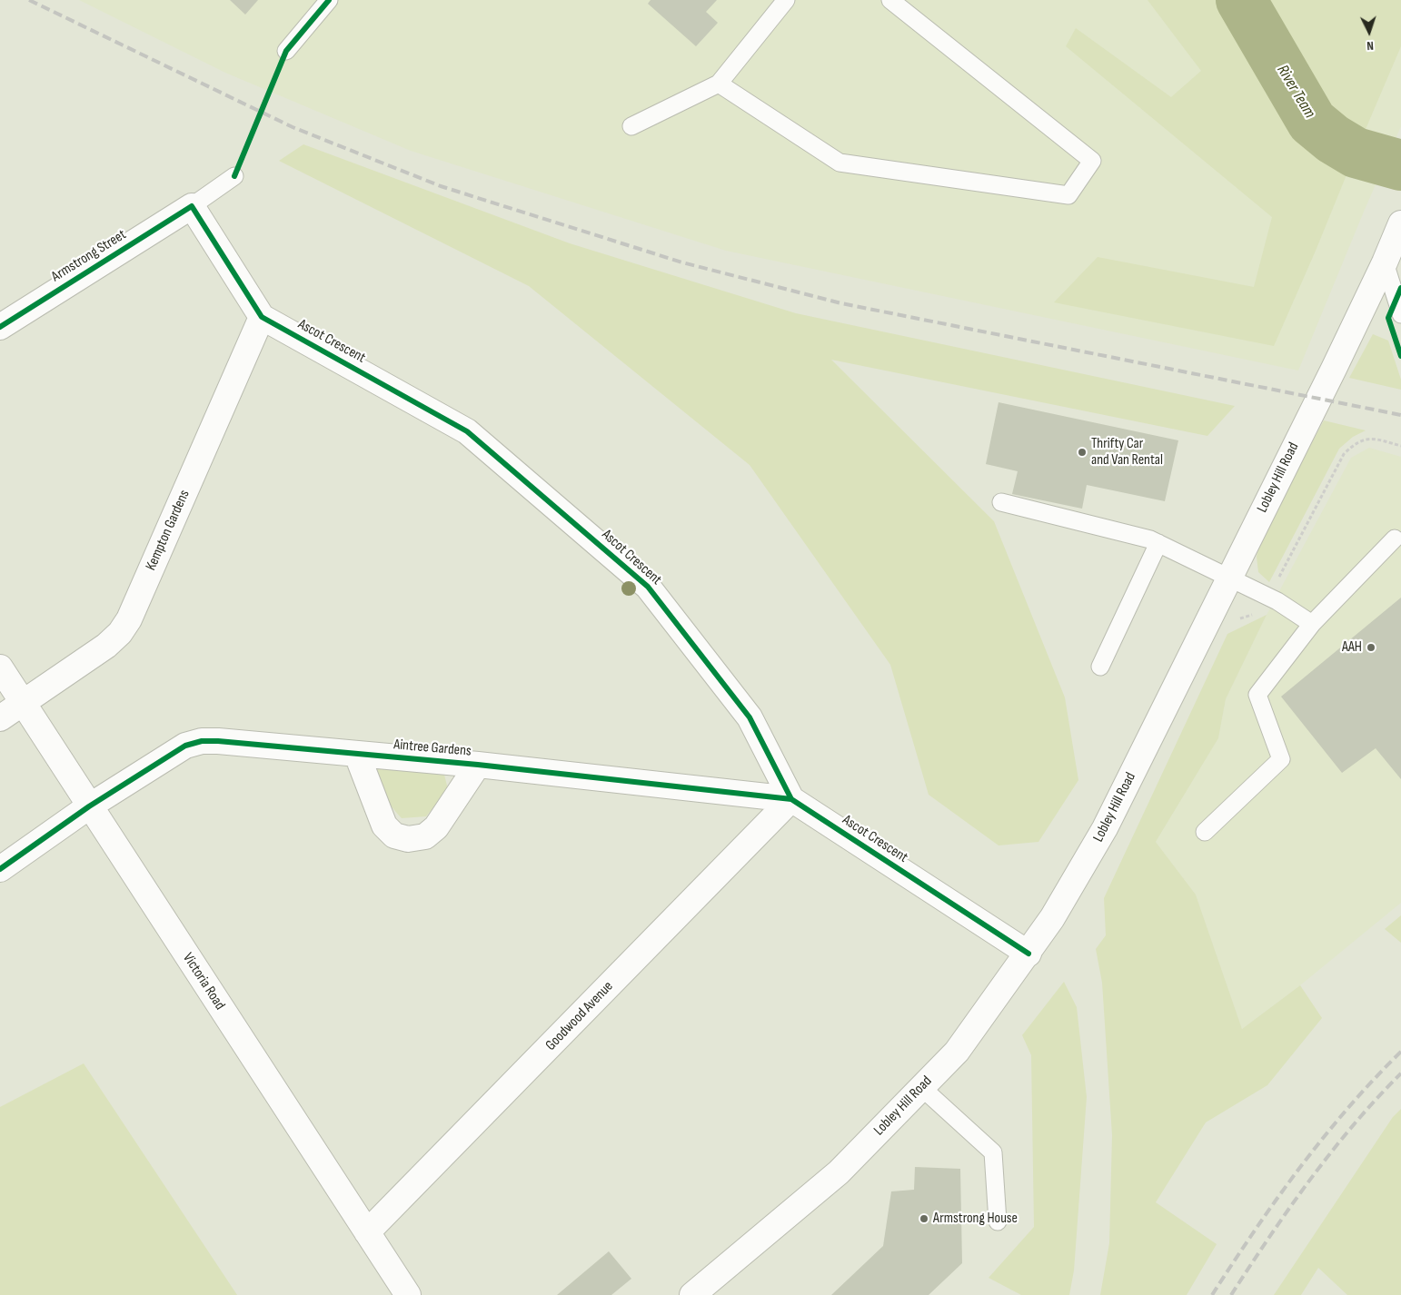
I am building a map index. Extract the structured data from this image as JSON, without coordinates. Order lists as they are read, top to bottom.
{
  "streets": {
    "street": [
      "Armstrong Street",
      "Ascot Crescent",
      "Lobley Hill Road",
      "Kempton Gardens",
      "Aintree Gardens",
      "Victoria Road",
      "Goodwood Avenue"
    ]
  },
  "crossings": [
    ["Armstrong Street", "Ascot Crescent"],
    ["Ascot Crescent", "Lobley Hill Road"],
    ["Ascot Crescent", "Kempton Gardens"],
    ["Ascot Crescent", "Aintree Gardens"],
    ["Ascot Crescent", "Goodwood Avenue"],
    ["Kempton Gardens", "Victoria Road"],
    ["Aintree Gardens", "Victoria Road"],
    ["Aintree Gardens", "Goodwood Avenue"],
    ["Victoria Road", "Goodwood Avenue"]
  ],
  "water": ["River Team"],
  "places": ["Thrifty Car and Van Rental", "AAH", "Armstrong House"],
  "north": "bottom"
}
